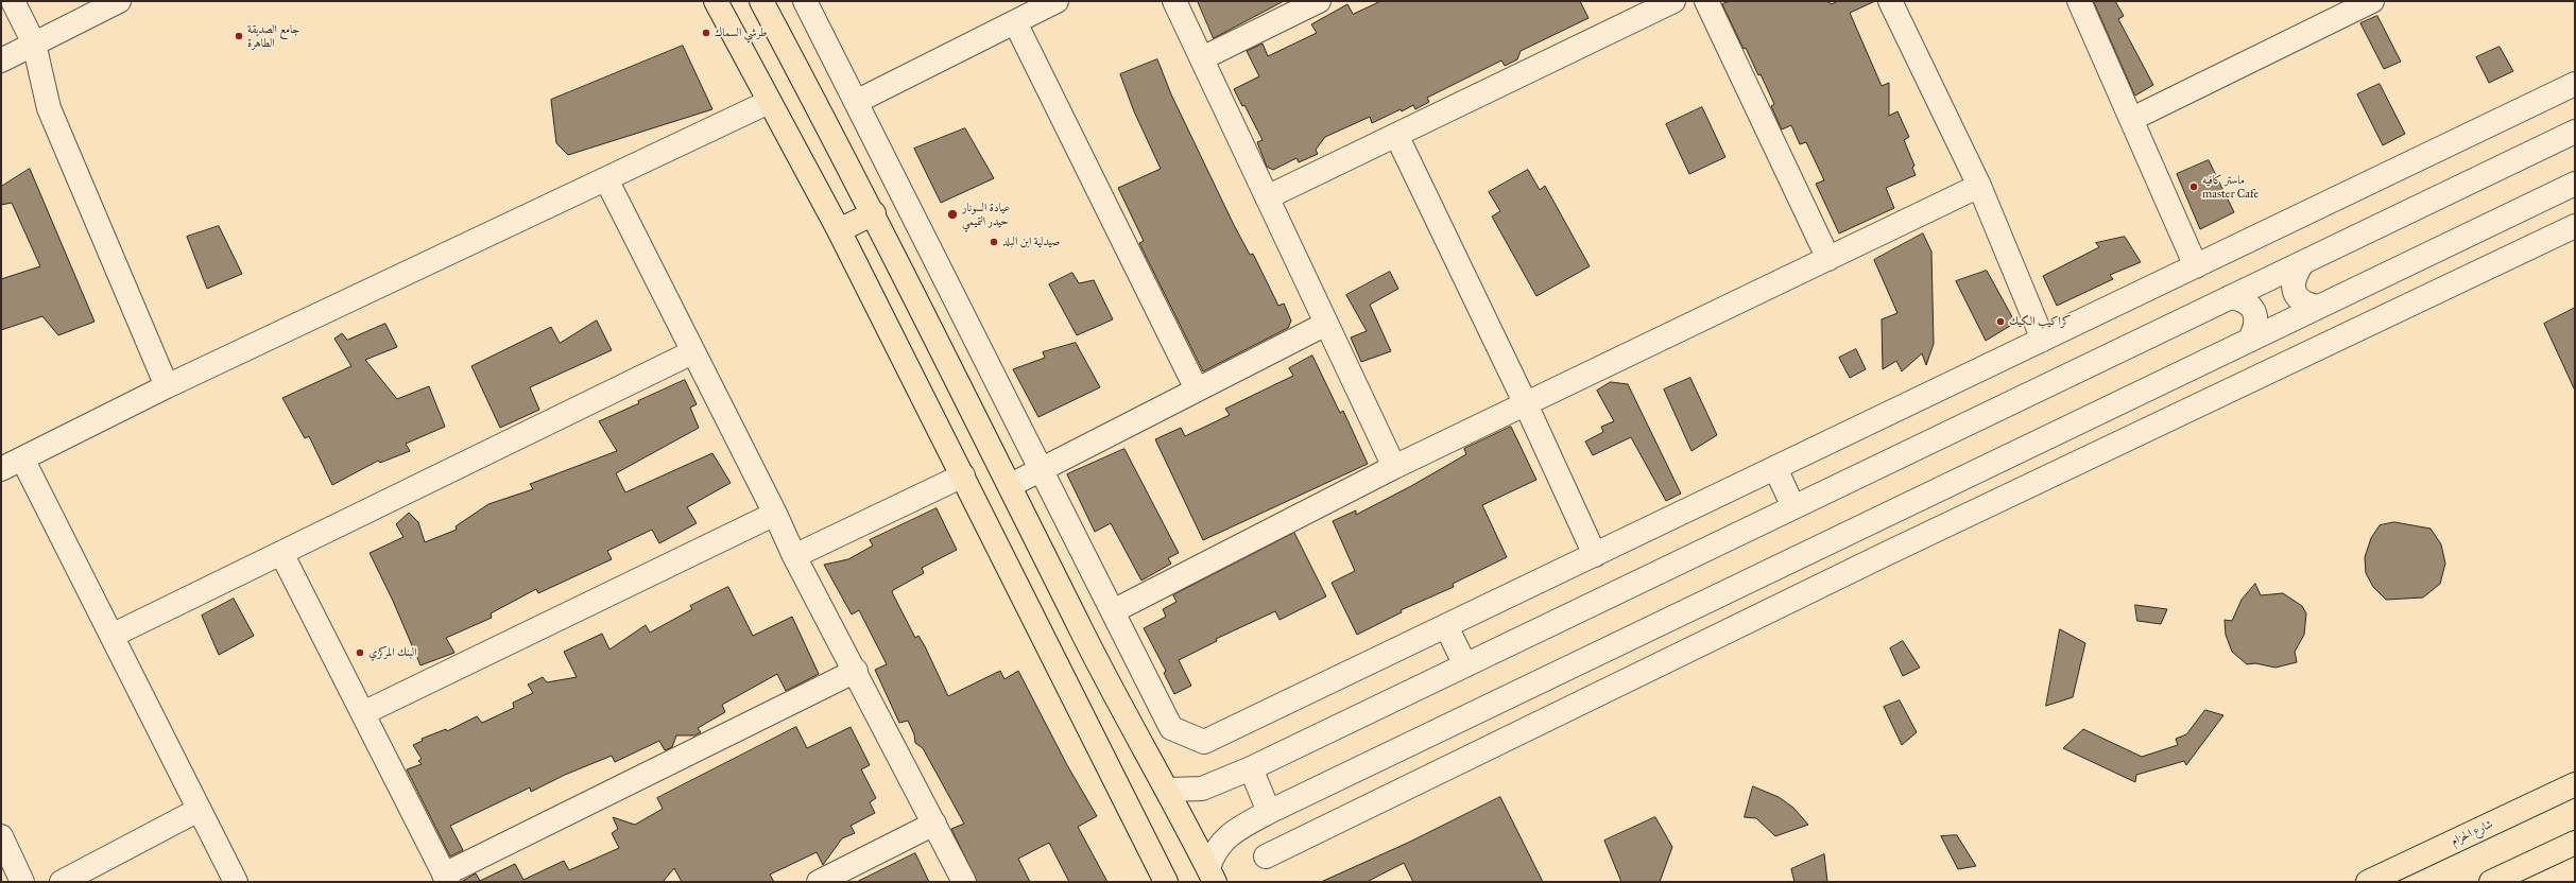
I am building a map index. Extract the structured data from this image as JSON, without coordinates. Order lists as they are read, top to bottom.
{
  "streets": {
    "main road": ["شارع الحزام"]
  },
  "places": [
    "طرشي السماك",
    "جامع الصديقة الطاهرة",
    "ماستر كافيه master Cafe",
    "عيادة السونار حيدر التميمي",
    "صيدلية ابن البلد",
    "كراكيب الكيك",
    "البنك المركزي"
  ]
}
